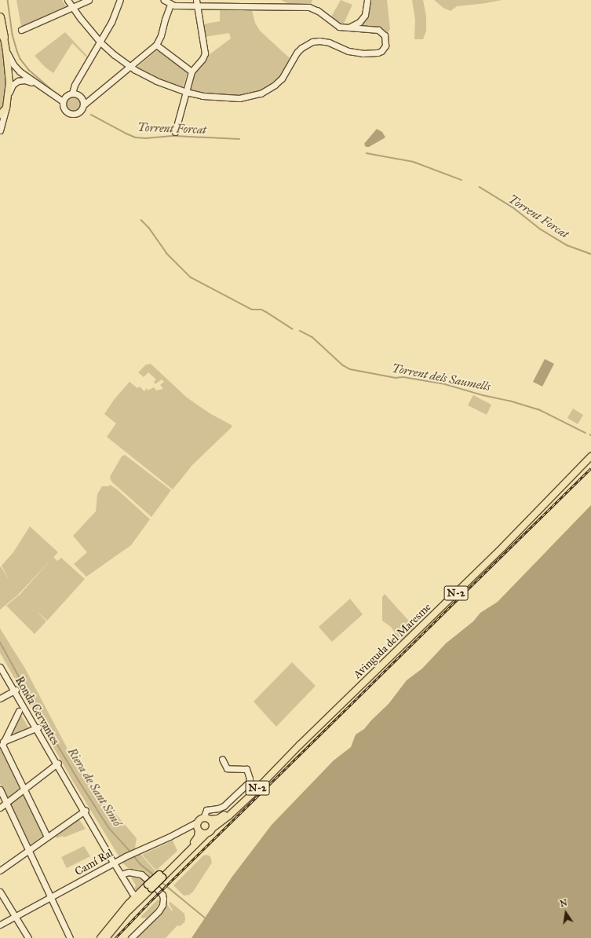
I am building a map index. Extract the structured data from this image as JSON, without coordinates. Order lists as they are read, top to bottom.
{
  "streets": {
    "main road": ["N-2", "Avinguda del Maresme"],
    "street": ["Ronda Cervantes", "Camí Ral"]
  },
  "crossings": [
    ["Avinguda del Maresme", "Camí Ral"],
    ["Ronda Cervantes", "Camí Ral"]
  ],
  "water": ["Torrent Forcat", "Torrent dels Saumells", "Riera de Sant Simó"],
  "north": "top"
}
